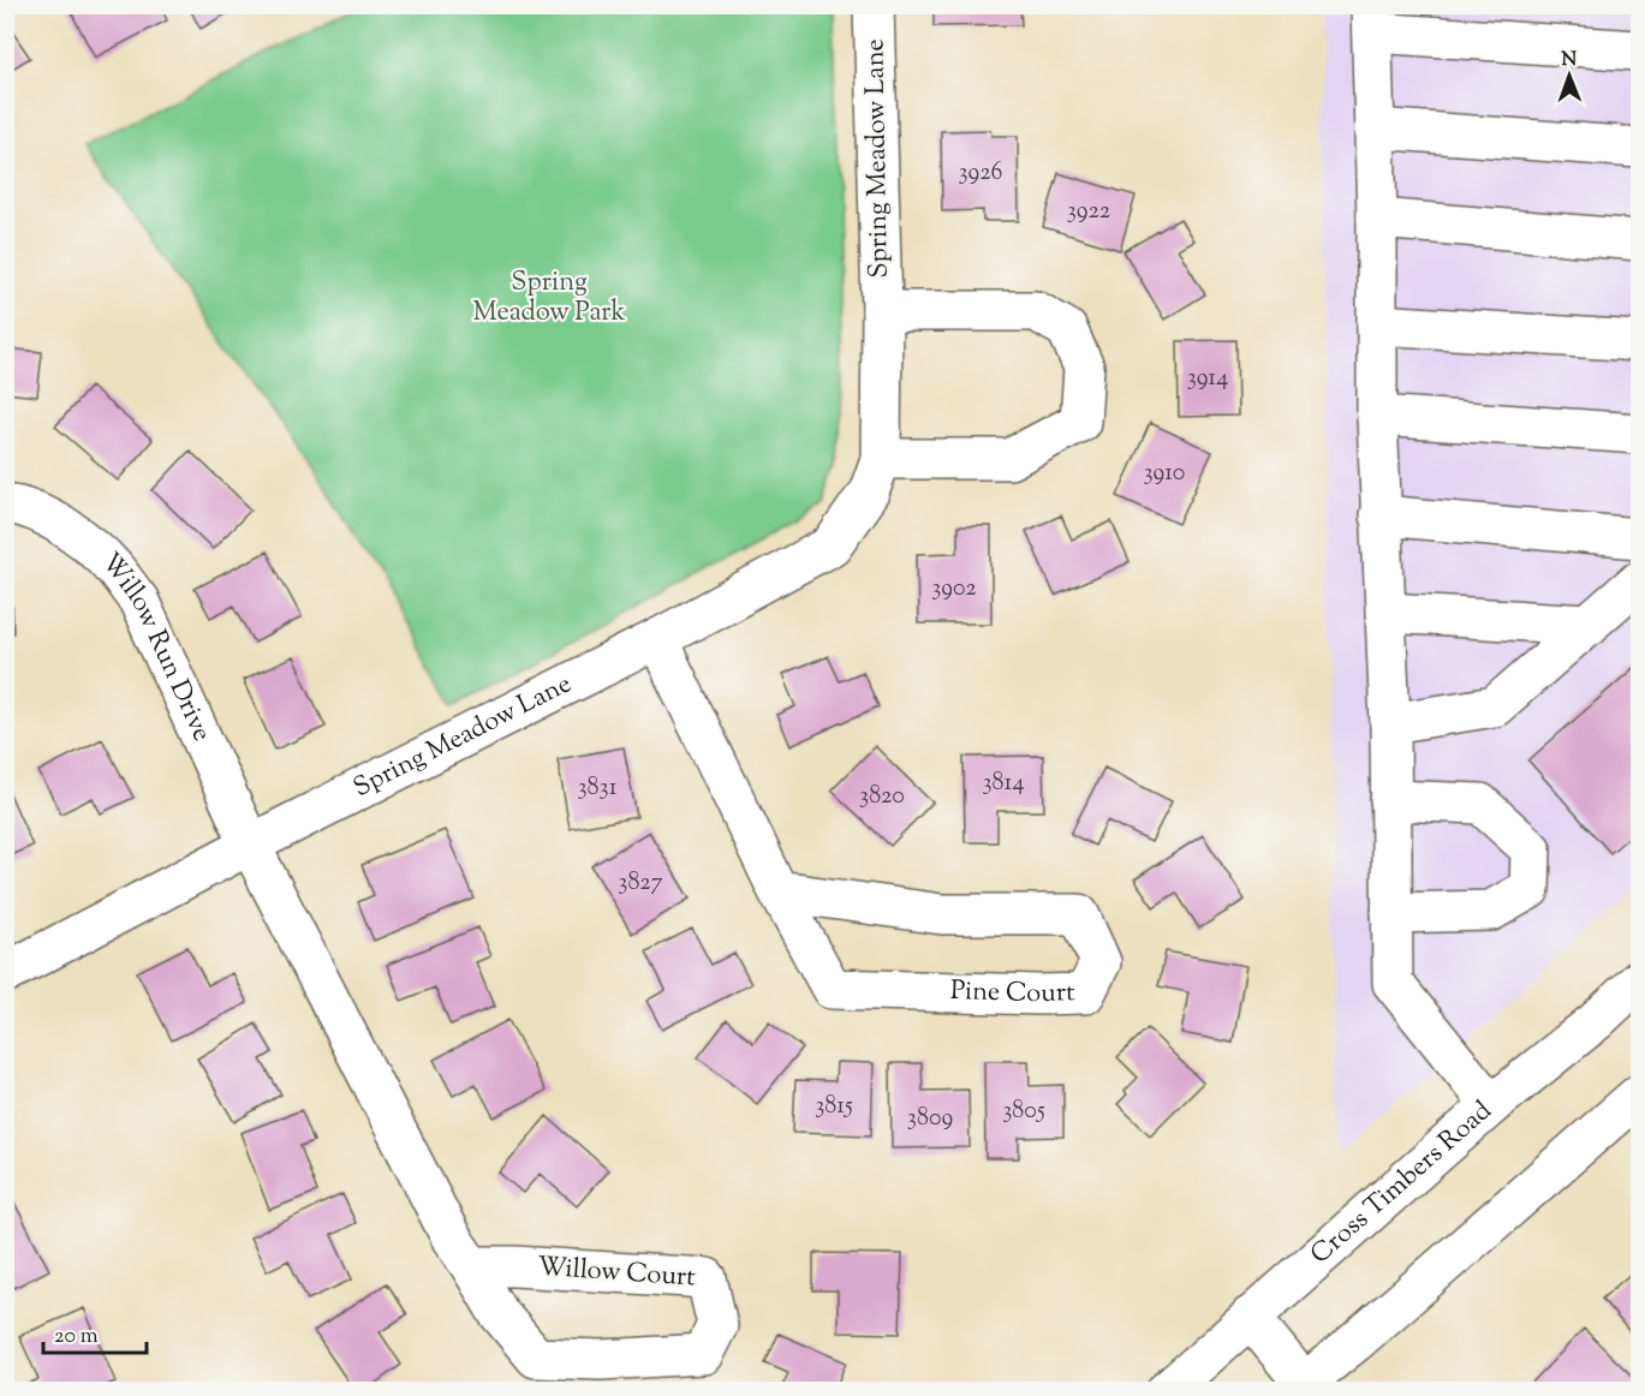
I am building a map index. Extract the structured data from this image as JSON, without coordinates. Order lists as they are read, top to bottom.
{
  "streets": {
    "street": [
      "Spring Meadow Lane",
      "Willow Run Drive",
      "Pine Court",
      "Cross Timbers Road",
      "Willow Court"
    ]
  },
  "crossings": [
    ["Spring Meadow Lane", "Willow Run Drive"],
    ["Spring Meadow Lane", "Pine Court"],
    ["Spring Meadow Lane", "Willow Court"],
    ["Willow Run Drive", "Willow Court"]
  ],
  "parks": ["Spring Meadow Park"],
  "house_numbers": [
    "3926",
    "3922",
    "3914",
    "3910",
    "3902",
    "3814",
    "3831",
    "3820",
    "3827",
    "3815",
    "3805",
    "3809"
  ],
  "scale_bar": "20 m",
  "north": "top"
}
